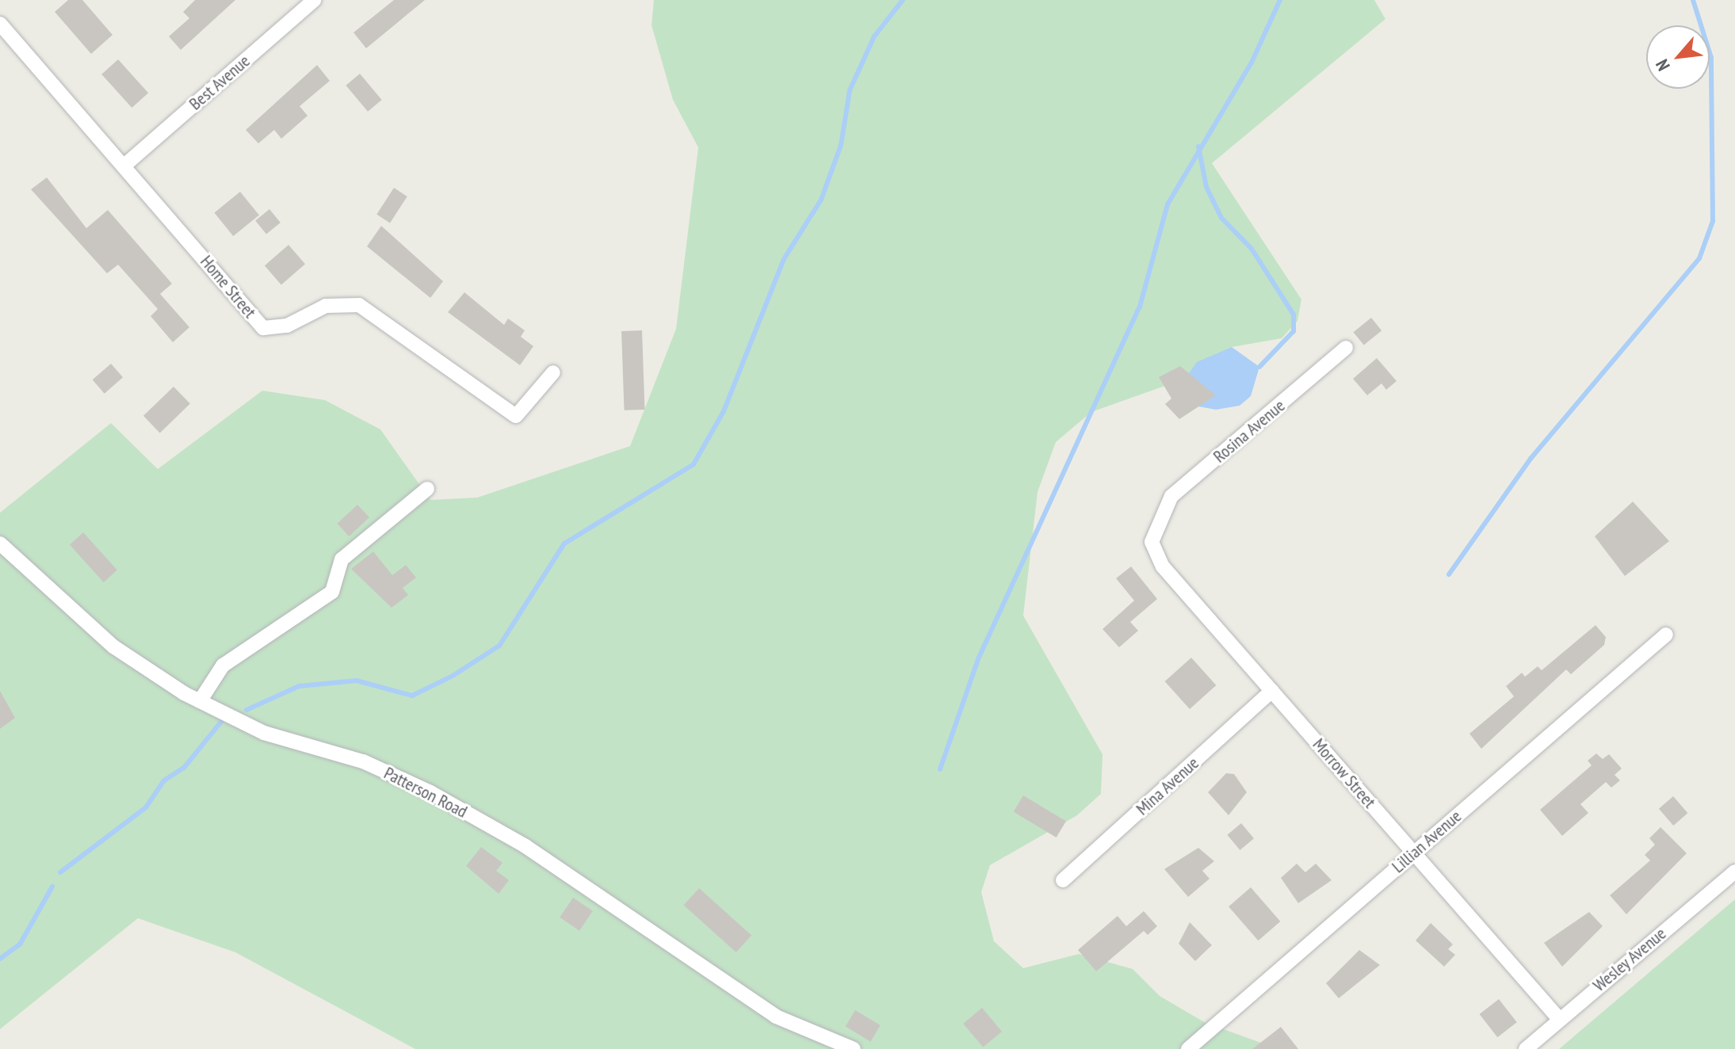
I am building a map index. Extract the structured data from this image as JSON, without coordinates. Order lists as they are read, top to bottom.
{
  "streets": {
    "street": [
      "Best Avenue",
      "Home Street",
      "Rosina Avenue",
      "Morrow Street",
      "Mina Avenue",
      "Patterson Road",
      "Lillian Avenue",
      "Wesley Avenue"
    ]
  },
  "crossings": [
    ["Best Avenue", "Home Street"],
    ["Rosina Avenue", "Morrow Street"],
    ["Morrow Street", "Mina Avenue"],
    ["Morrow Street", "Lillian Avenue"],
    ["Morrow Street", "Wesley Avenue"]
  ],
  "north": "bottom left"
}
